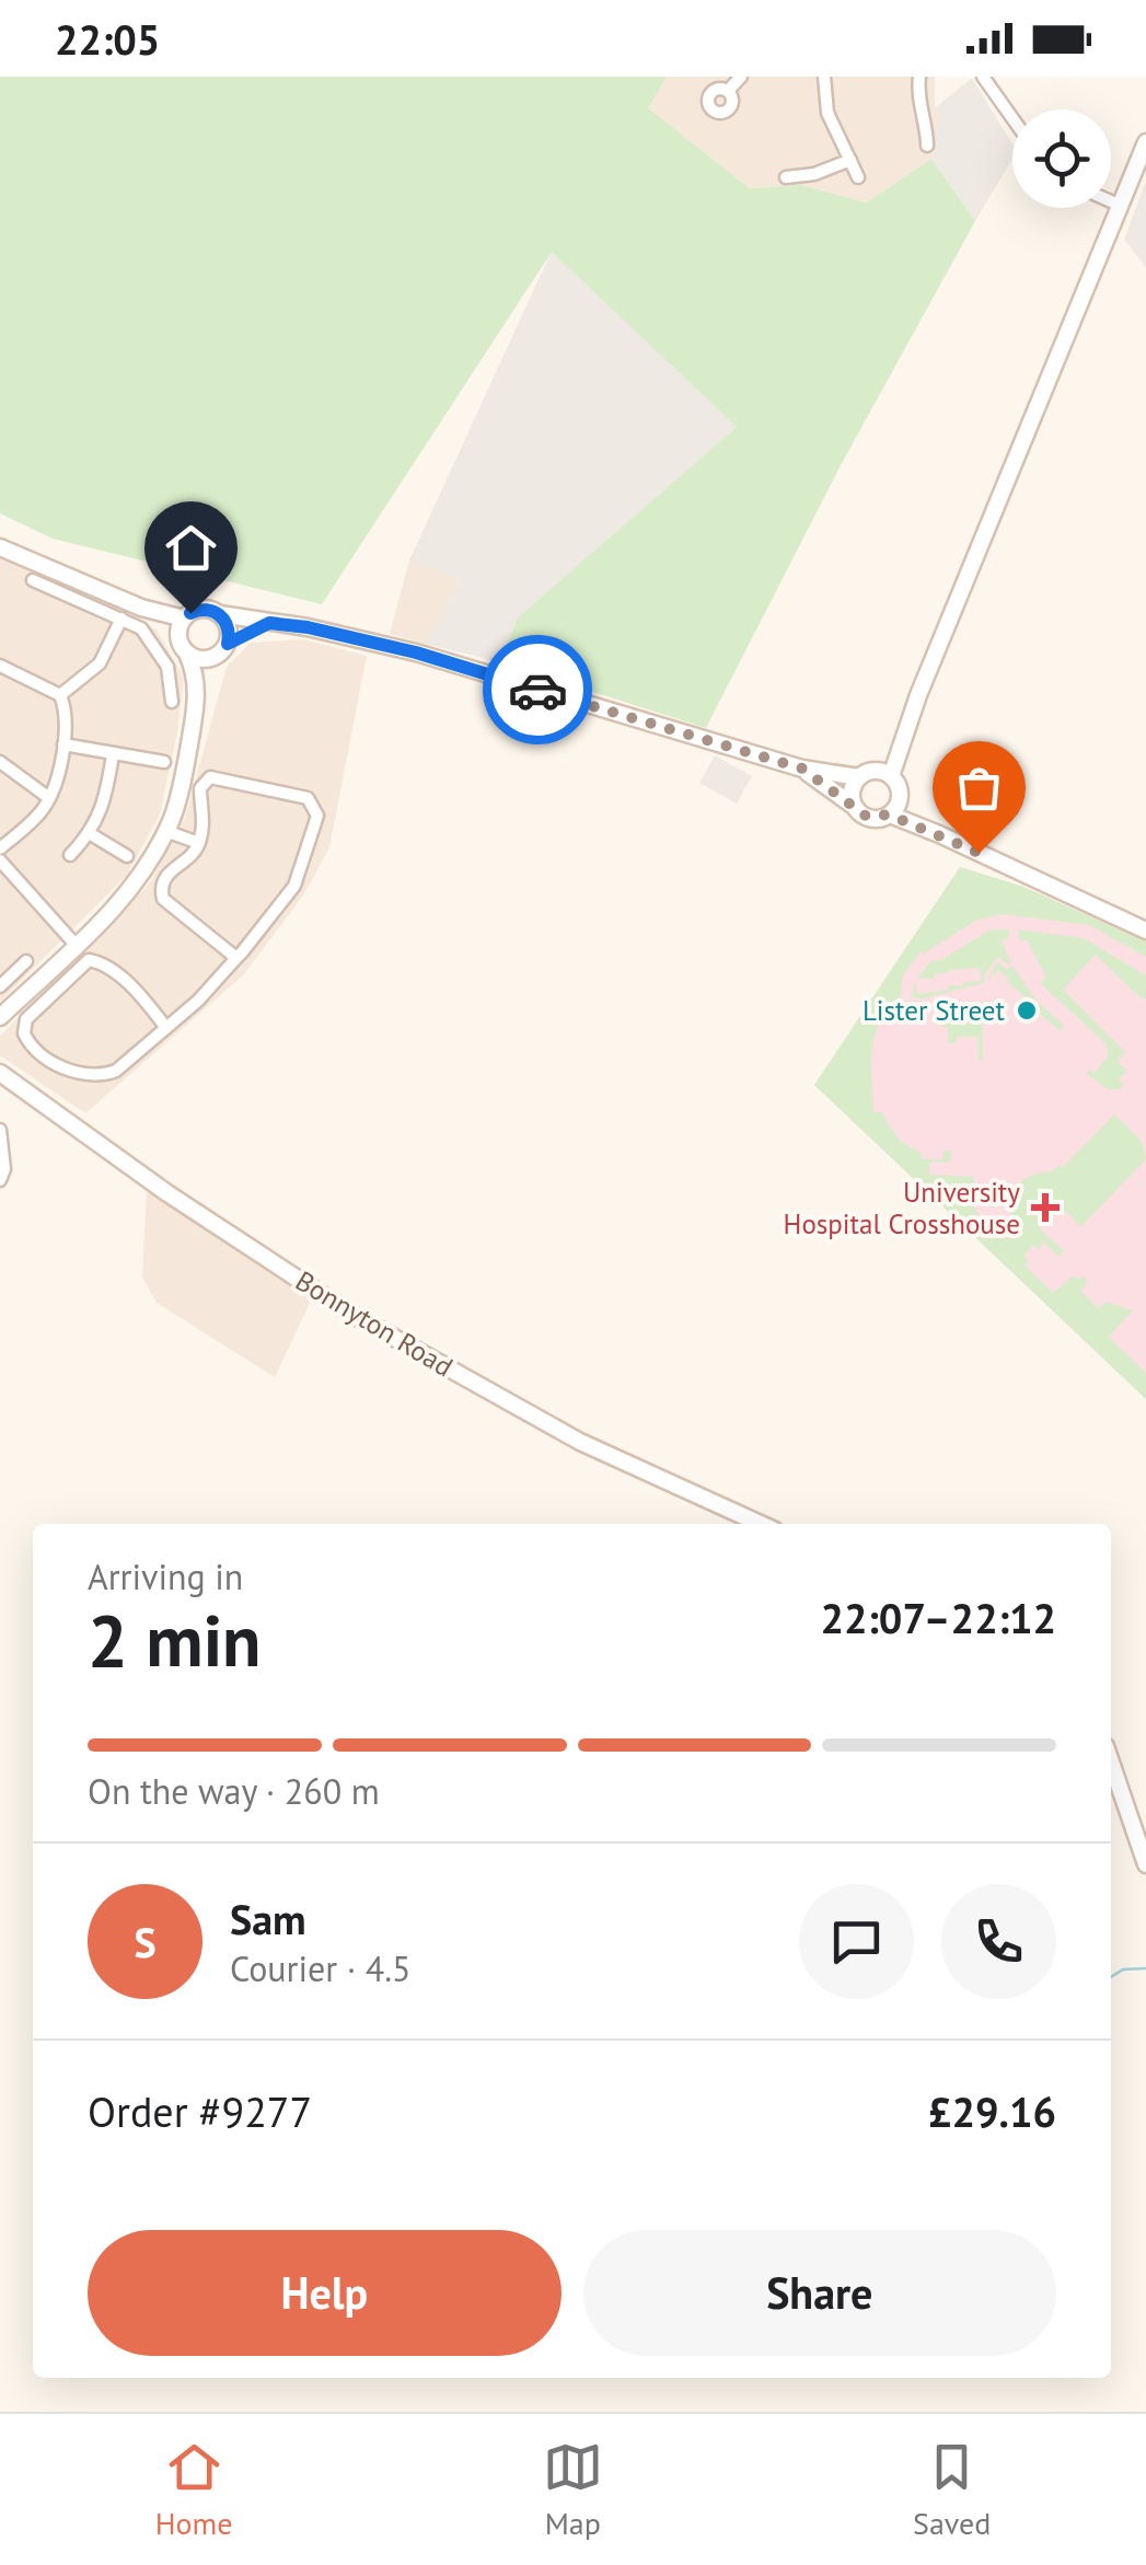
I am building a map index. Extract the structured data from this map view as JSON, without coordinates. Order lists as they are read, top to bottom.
{
  "streets": {
    "main road": ["Bonnyton Road"]
  },
  "places": {
    "other": ["Lister Street"],
    "health": ["University Hospital Crosshouse"]
  },
  "page": {
    "status": "22:05",
    "heading": ["2 min", "Arriving in", "22:07–22:12"],
    "panel": [
      "Sam",
      "Courier · 4.5",
      "Order #9277",
      "£29.16"
    ],
    "bar": "On the way · 260 m",
    "round": "S",
    "buttons": ["Help", "Share"],
    "tabs": ["Home", "Map", "Saved"]
  }
}
